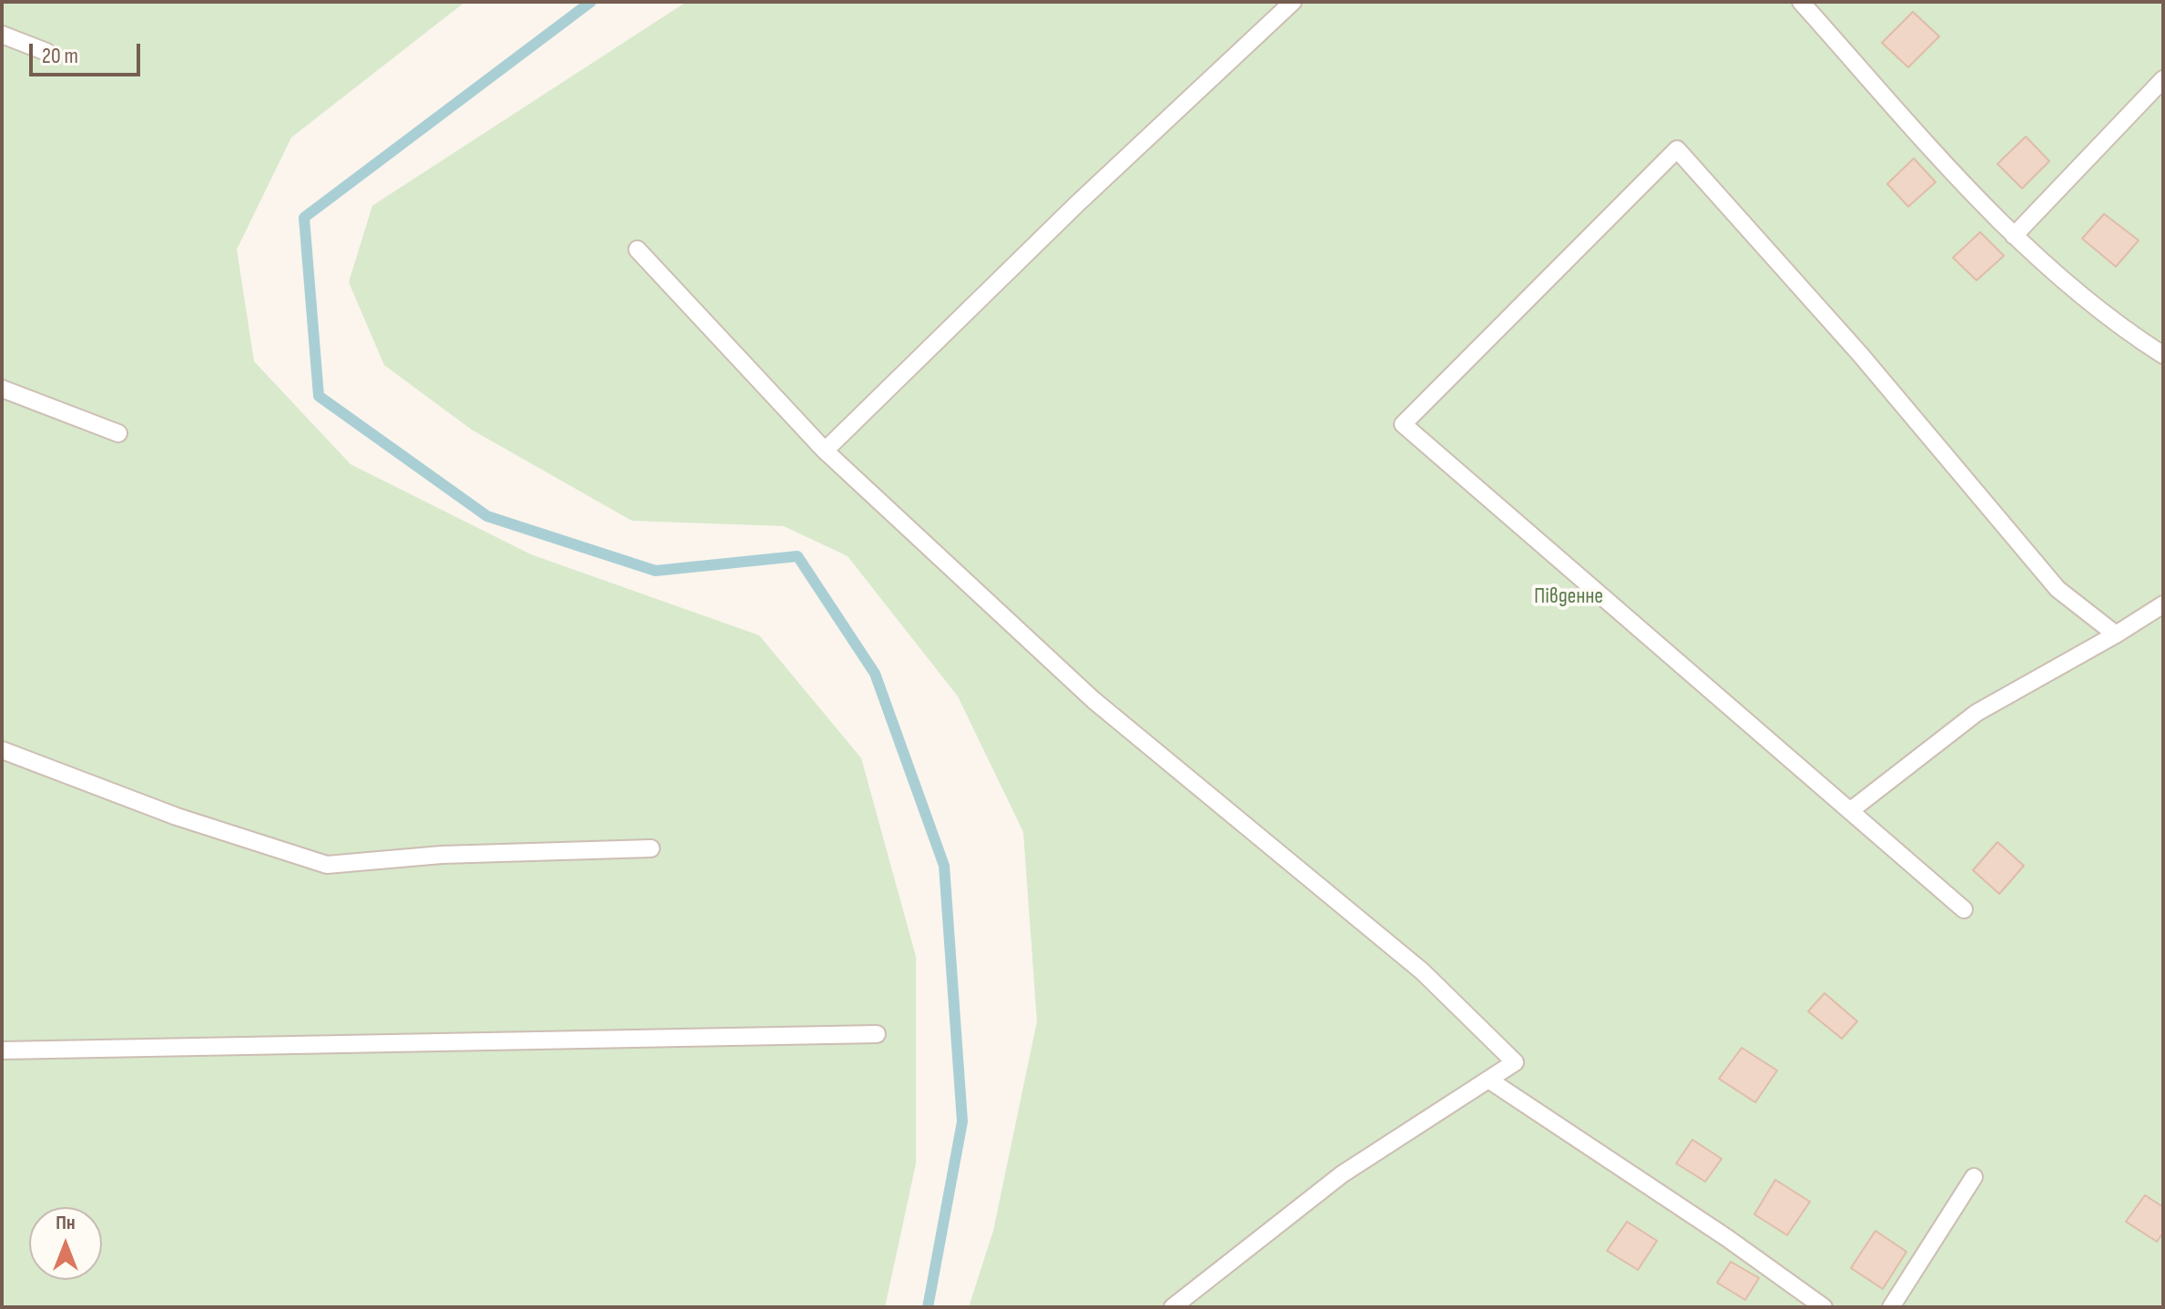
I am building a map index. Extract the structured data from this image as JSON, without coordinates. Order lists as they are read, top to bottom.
{
  "parks": ["Південне"],
  "scale_bar": "20 m",
  "north": "top"
}
